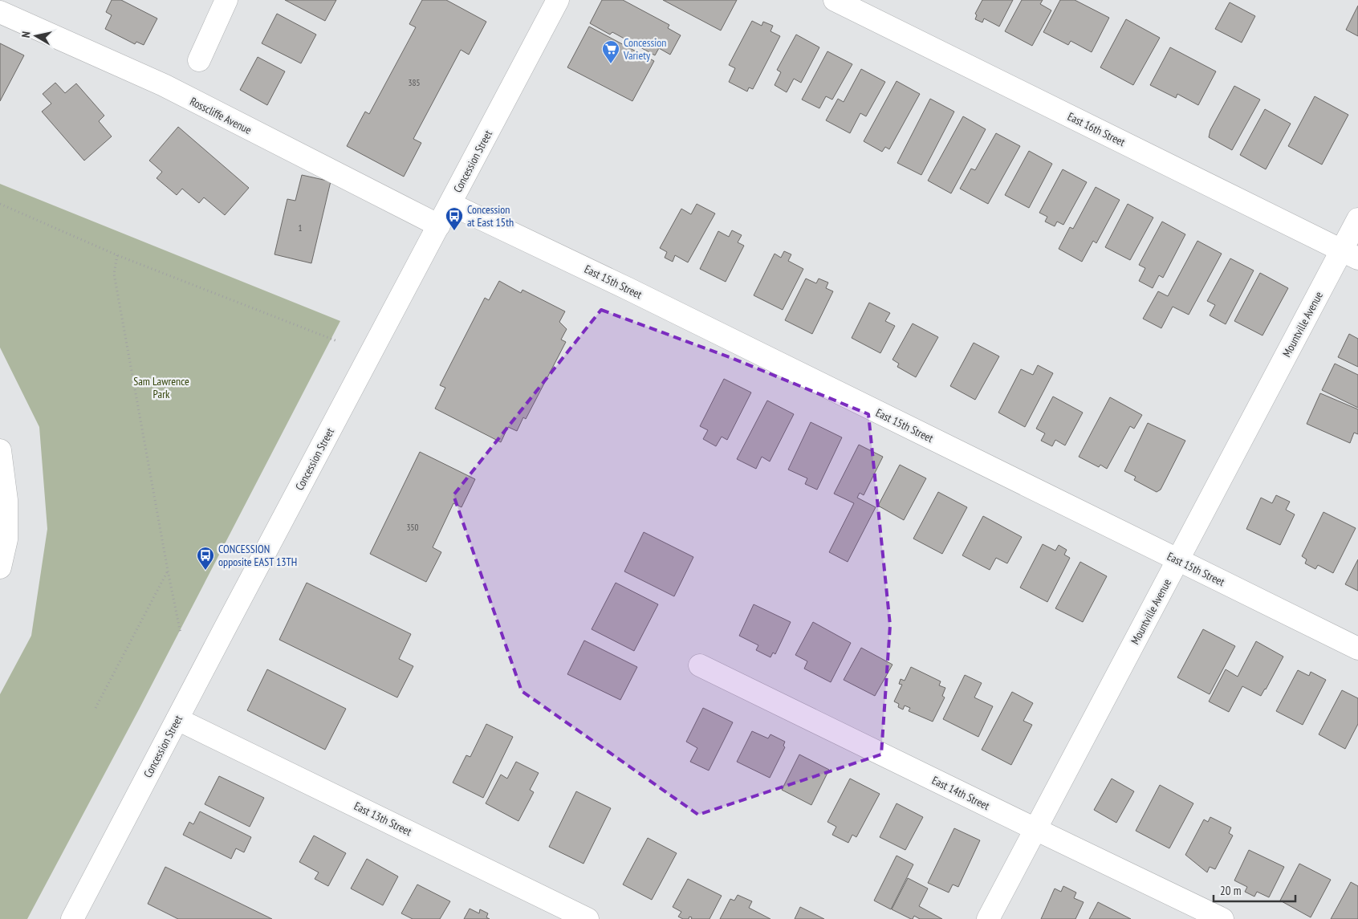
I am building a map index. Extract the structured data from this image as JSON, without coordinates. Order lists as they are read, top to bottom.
{
  "streets": {
    "street": [
      "Rosscliffe Avenue",
      "East 16th Street",
      "Concession Street",
      "East 15th Street",
      "Mountville Avenue",
      "East 14th Street",
      "East 13th Street"
    ]
  },
  "crossings": [
    ["Rosscliffe Avenue", "Concession Street"],
    ["East 16th Street", "Mountville Avenue"],
    ["Concession Street", "East 15th Street"],
    ["Concession Street", "East 13th Street"],
    ["East 15th Street", "Mountville Avenue"],
    ["Mountville Avenue", "East 14th Street"]
  ],
  "parks": ["Sam Lawrence Park"],
  "places": {
    "supermarket": ["Concession Variety"],
    "bus stop": ["Concession at East 15th", "CONCESSION opposite EAST 13TH"]
  },
  "house_numbers": ["385", "1", "350"],
  "scale_bar": "20 m",
  "north": "left"
}
